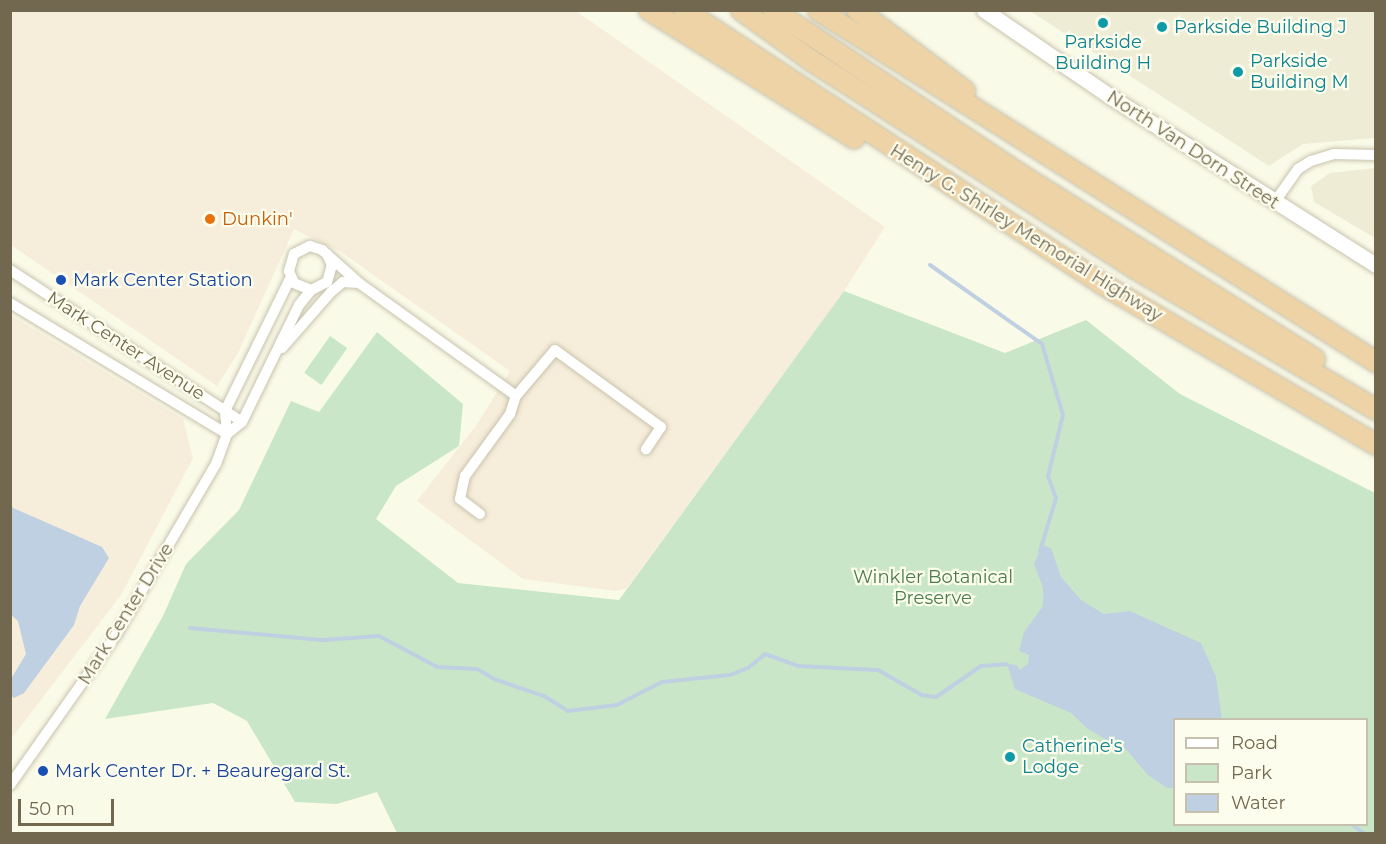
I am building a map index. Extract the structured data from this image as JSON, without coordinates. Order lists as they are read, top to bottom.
{
  "streets": {
    "highway": ["Henry G. Shirley Memorial Highway"],
    "main road": ["North Van Dorn Street"],
    "street": ["Mark Center Avenue", "Mark Center Drive"]
  },
  "crossings": [
    ["Mark Center Avenue", "Mark Center Drive"]
  ],
  "parks": ["Winkler Botanical Preserve"],
  "places": [
    "Parkside Building H",
    "Parkside Building J",
    "Parkside Building M",
    "Dunkin'",
    "Mark Center Station",
    "Catherine's Lodge",
    "Mark Center Dr. + Beauregard St."
  ],
  "legend": ["Road", "Park", "Water"],
  "scale_bar": "50 m"
}
